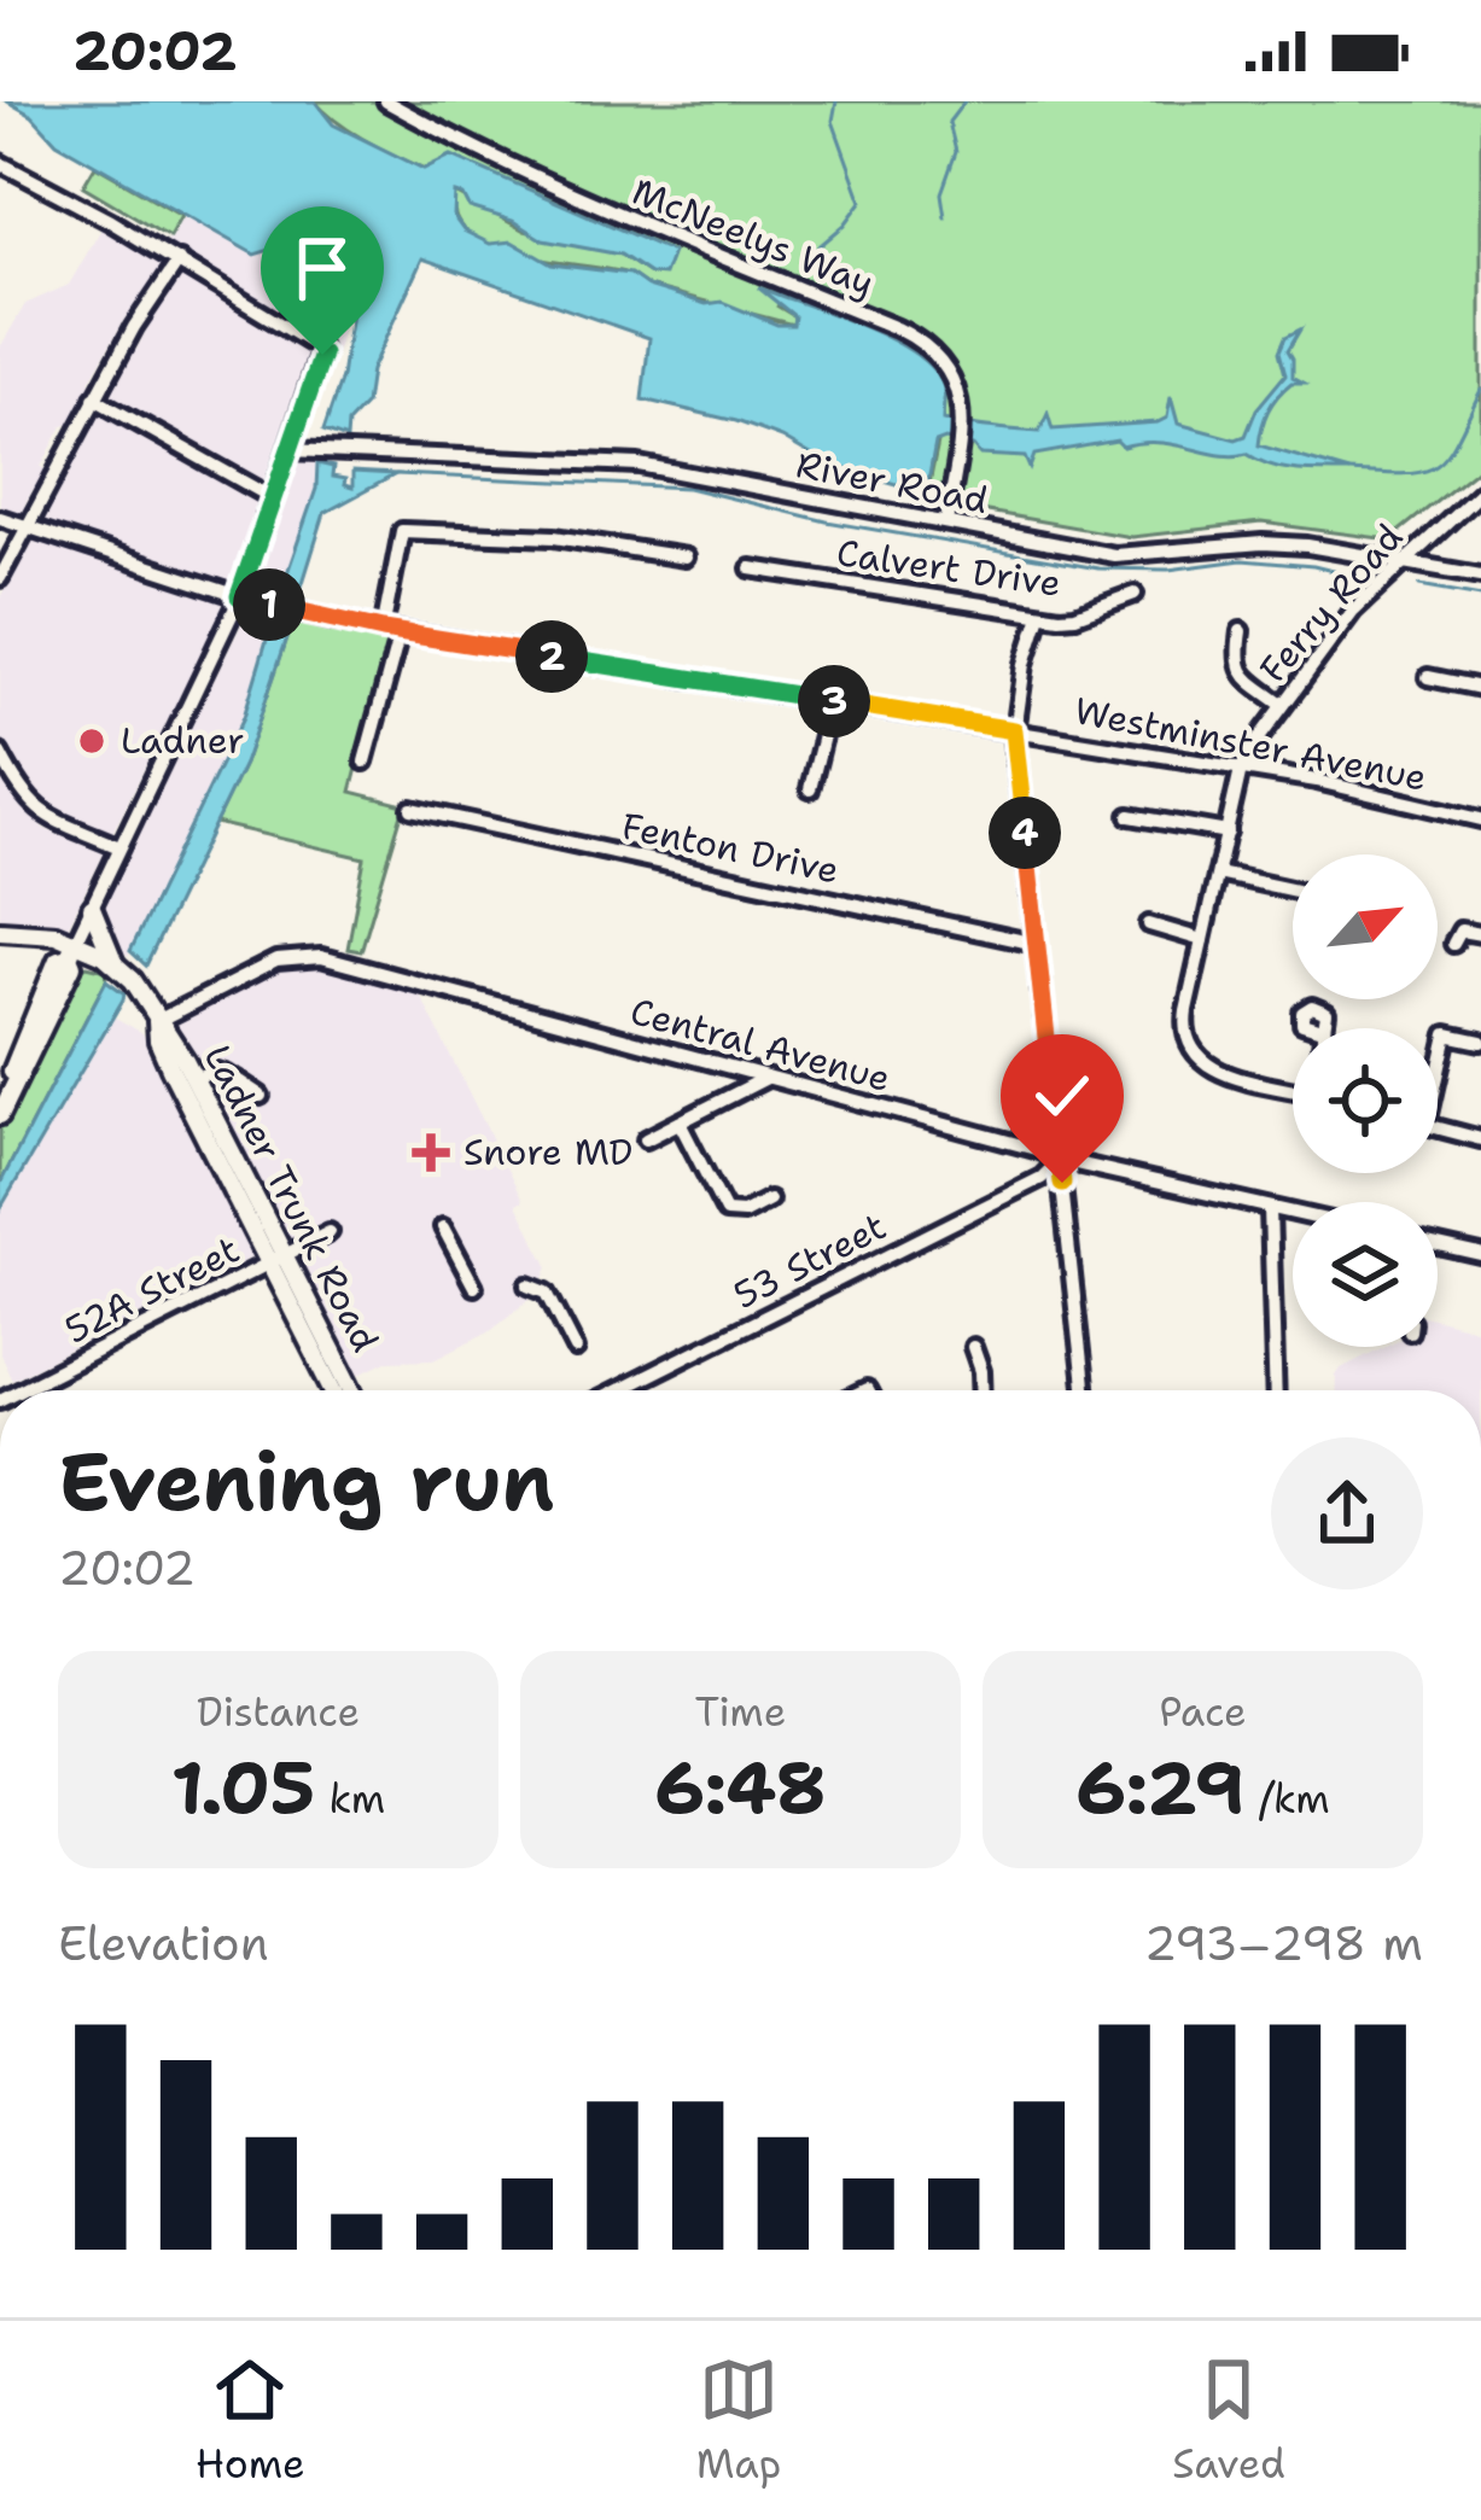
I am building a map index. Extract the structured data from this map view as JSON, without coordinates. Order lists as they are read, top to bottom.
{
  "streets": {
    "main road": ["Ladner Trunk Road"],
    "street": [
      "McNeelys Way",
      "River Road",
      "Calvert Drive",
      "Ferry Road",
      "Westminster Avenue",
      "Fenton Drive",
      "Central Avenue",
      "53 Street",
      "52A Street"
    ]
  },
  "crossings": [
    ["McNeelys Way", "River Road"],
    ["River Road", "Ferry Road"],
    ["Ferry Road", "Westminster Avenue"],
    ["Central Avenue", "Ladner Trunk Road"],
    ["Central Avenue", "53 Street"],
    ["Ladner Trunk Road", "52A Street"]
  ],
  "places": {
    "other": ["Ladner"],
    "health": ["Snore MD"]
  },
  "north": "top right",
  "page": {
    "status": "20:02",
    "pins": [
      "1",
      "2",
      "3",
      "4"
    ],
    "heading": ["Evening run", "20:02"],
    "stats": [
      ["Distance", "1.05 km"],
      ["Time", "6:48"],
      ["Pace", "6:29 /km"]
    ],
    "chart": ["Elevation", "293–298 m"],
    "tabs": ["Home", "Map", "Saved"]
  }
}
